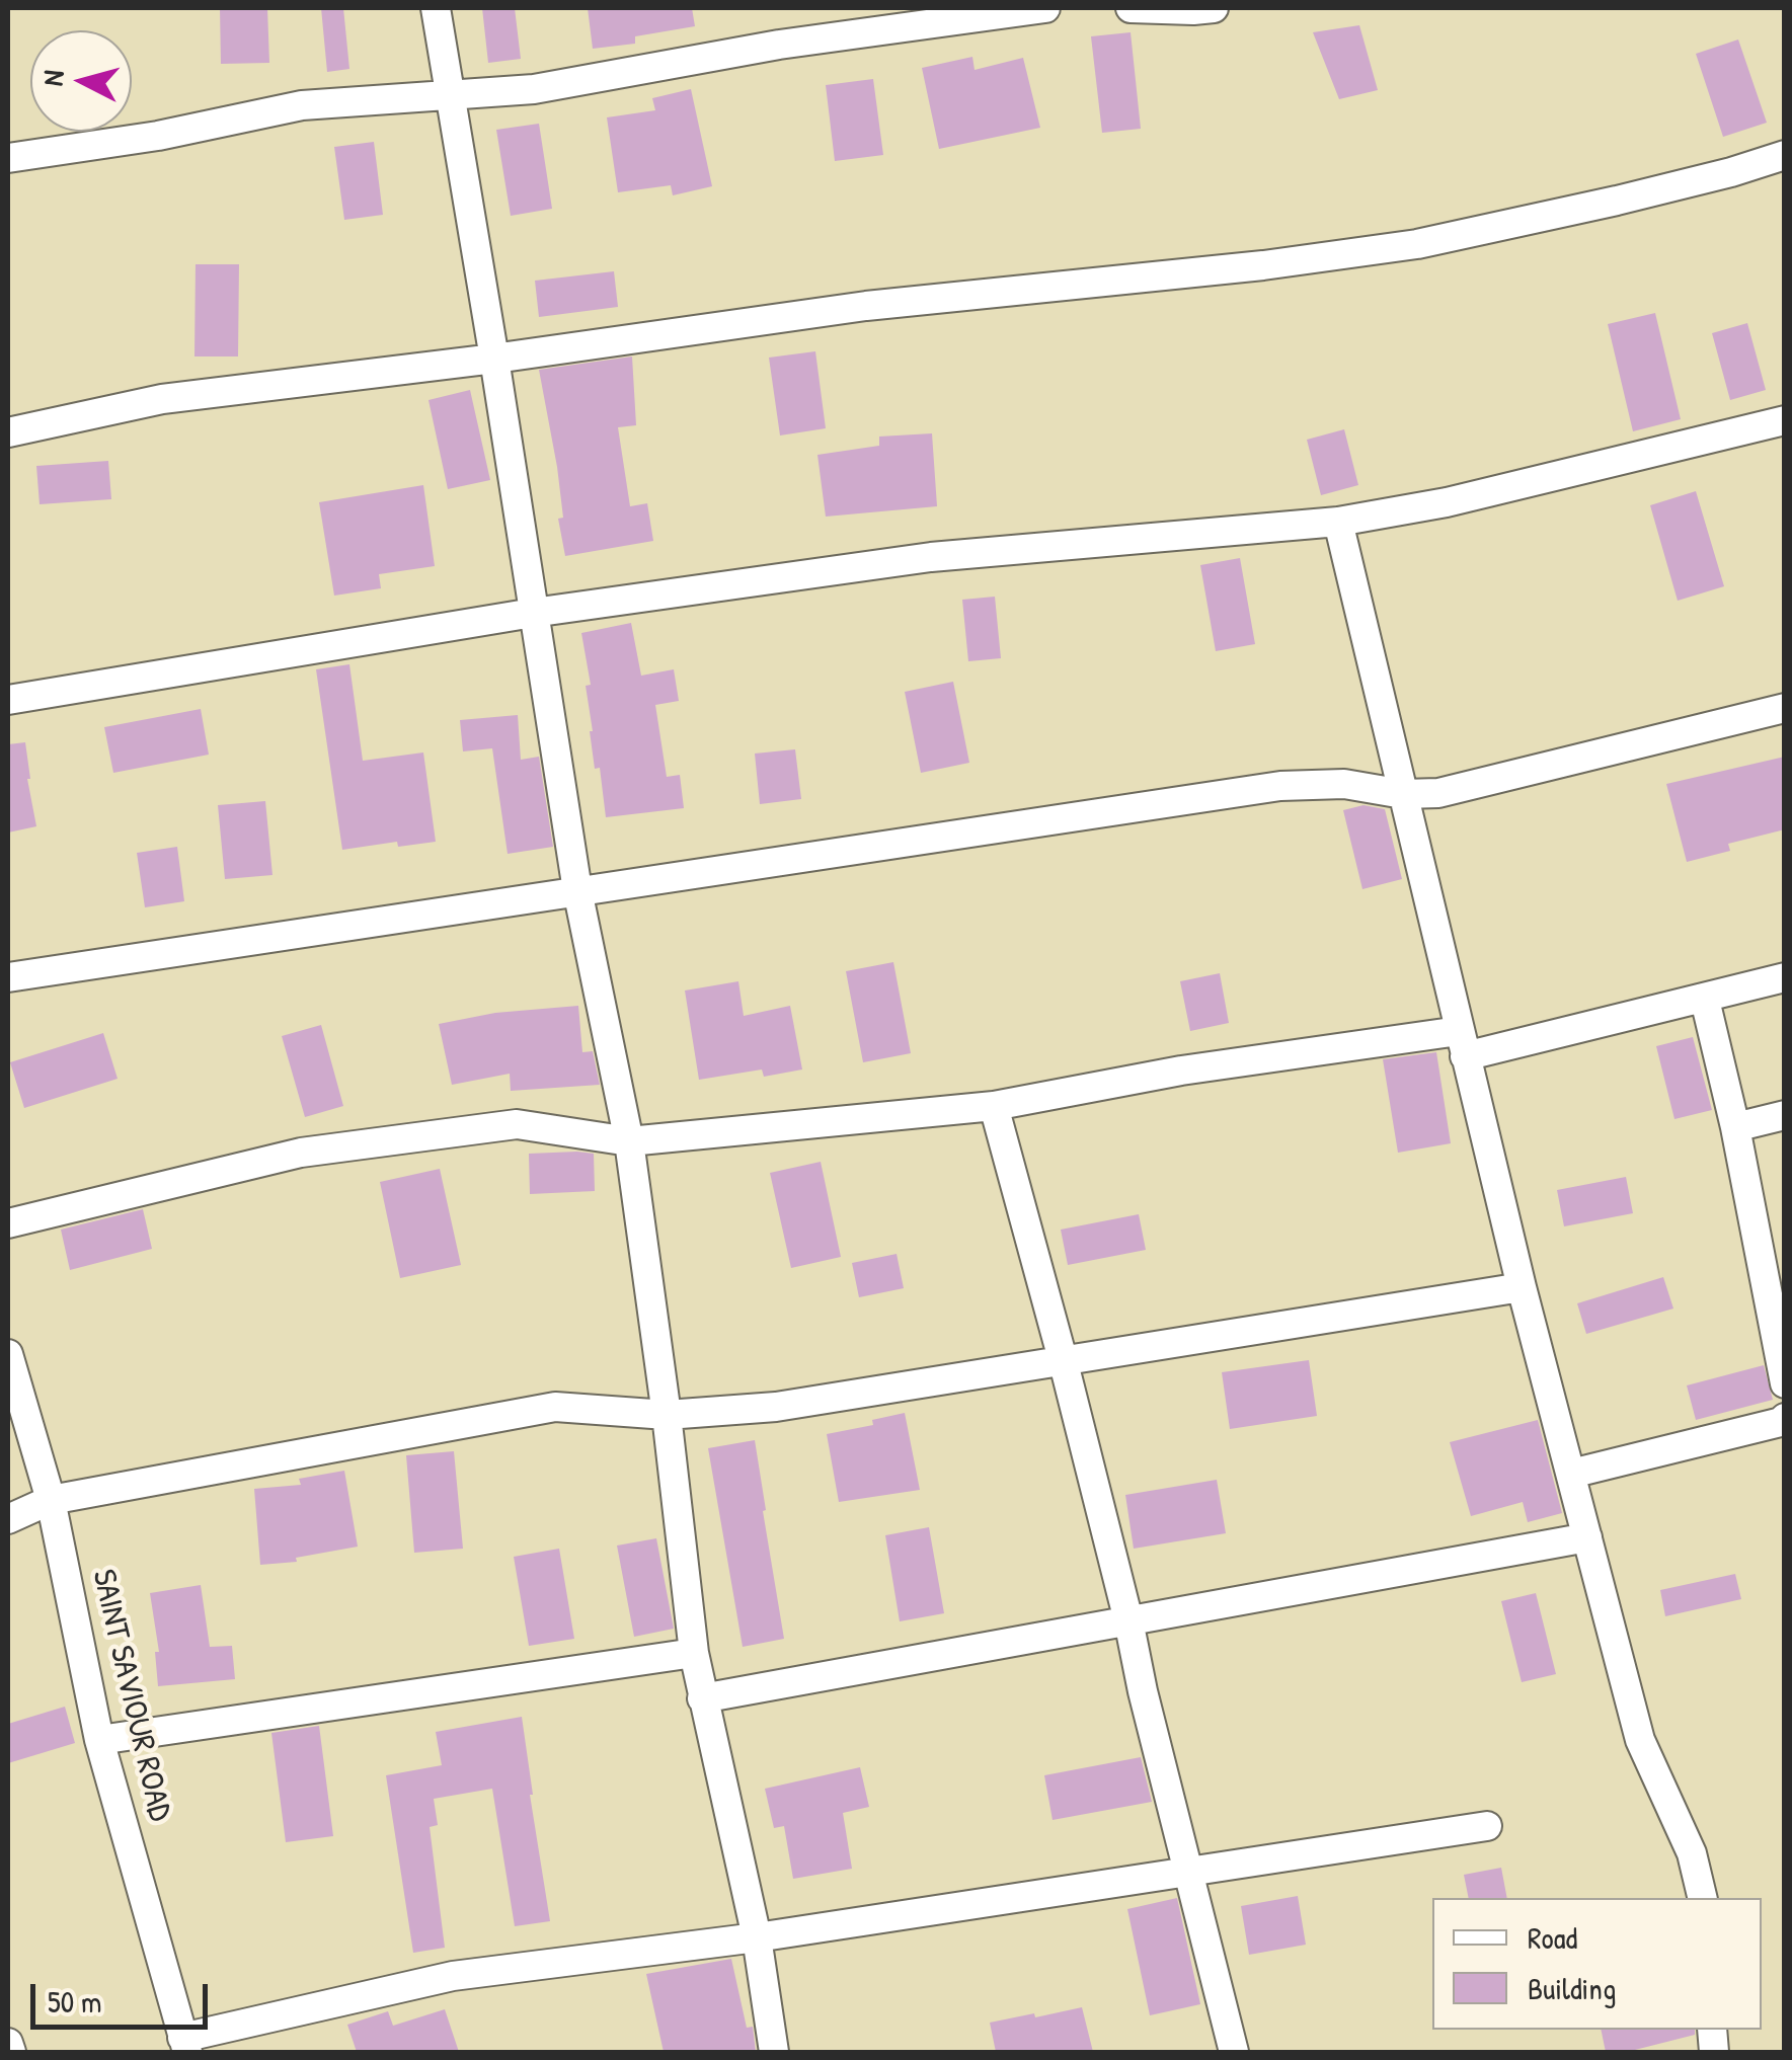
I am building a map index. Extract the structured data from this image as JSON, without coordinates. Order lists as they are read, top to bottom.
{
  "streets": {
    "street": ["SAINT SAVIOUR ROAD"]
  },
  "legend": ["Road", "Building"],
  "scale_bar": "50 m",
  "north": "left"
}
